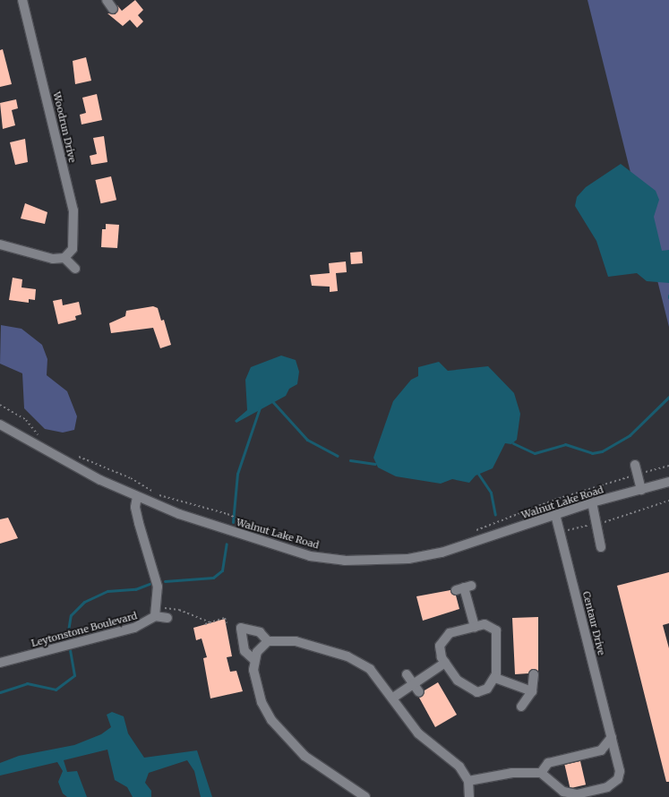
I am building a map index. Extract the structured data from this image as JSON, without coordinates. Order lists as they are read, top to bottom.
{
  "streets": {
    "street": [
      "Woodrun Drive",
      "Walnut Lake Road",
      "Centaur Drive",
      "Leytonstone Boulevard"
    ]
  },
  "crossings": [
    ["Walnut Lake Road", "Centaur Drive"]
  ]
}
